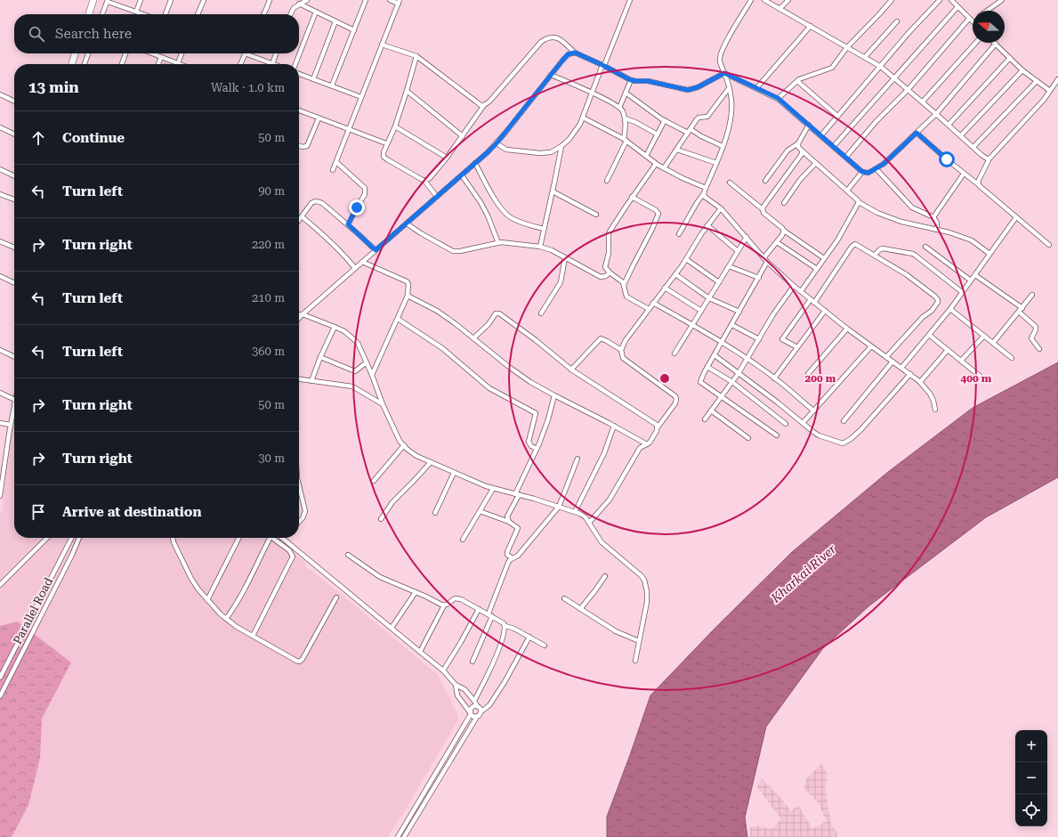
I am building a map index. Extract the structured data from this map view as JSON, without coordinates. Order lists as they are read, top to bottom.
{
  "streets": {
    "street": ["Parallel Road"]
  },
  "water": ["Kharkai River"],
  "north": "left",
  "page": {
    "search": "Search here",
    "heading": ["13 min", "Walk · 1.0 km"],
    "list": [
      ["Continue", "50 m"],
      ["Turn left", "90 m"],
      ["Turn right", "220 m"],
      ["Turn left", "210 m"],
      ["Turn left", "360 m"],
      ["Turn right", "50 m"],
      ["Turn right", "30 m"],
      "Arrive at destination"
    ],
    "map_buttons": ["+", "−"]
  },
  "rings": ["200 m", "400 m"]
}
